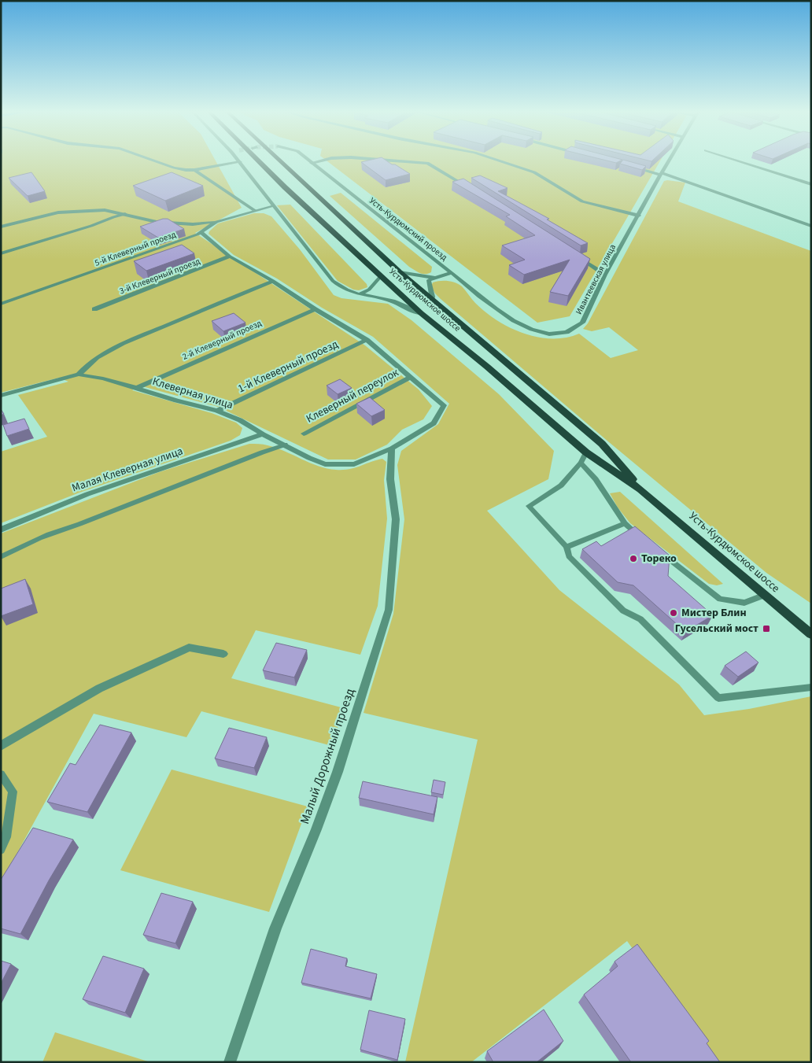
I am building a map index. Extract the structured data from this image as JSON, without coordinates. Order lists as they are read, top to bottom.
{
  "streets": {
    "main road": ["Усть-Курдюмское шоссе"],
    "street": [
      "Усть-Курдюмский проезд",
      "5-й Клеверный проезд",
      "3-й Клеверный проезд",
      "Ивантеевская улица",
      "2-й Клеверный проезд",
      "1-й Клеверный проезд",
      "Клеверная улица",
      "Клеверный переулок",
      "Малая Клеверная улица",
      "Малый Дорожный проезд"
    ]
  },
  "crossings": [
    ["Усть-Курдюмский проезд", "Ивантеевская улица"],
    ["2-й Клеверный проезд", "Клеверная улица"],
    ["1-й Клеверный проезд", "Клеверная улица"],
    ["Клеверная улица", "Клеверный переулок"],
    ["Клеверная улица", "Малая Клеверная улица"],
    ["Клеверная улица", "Малый Дорожный проезд"]
  ],
  "places": {
    "other": ["Тореко", "Мистер Блин"],
    "transit": ["Гусельский мост"]
  }
}
